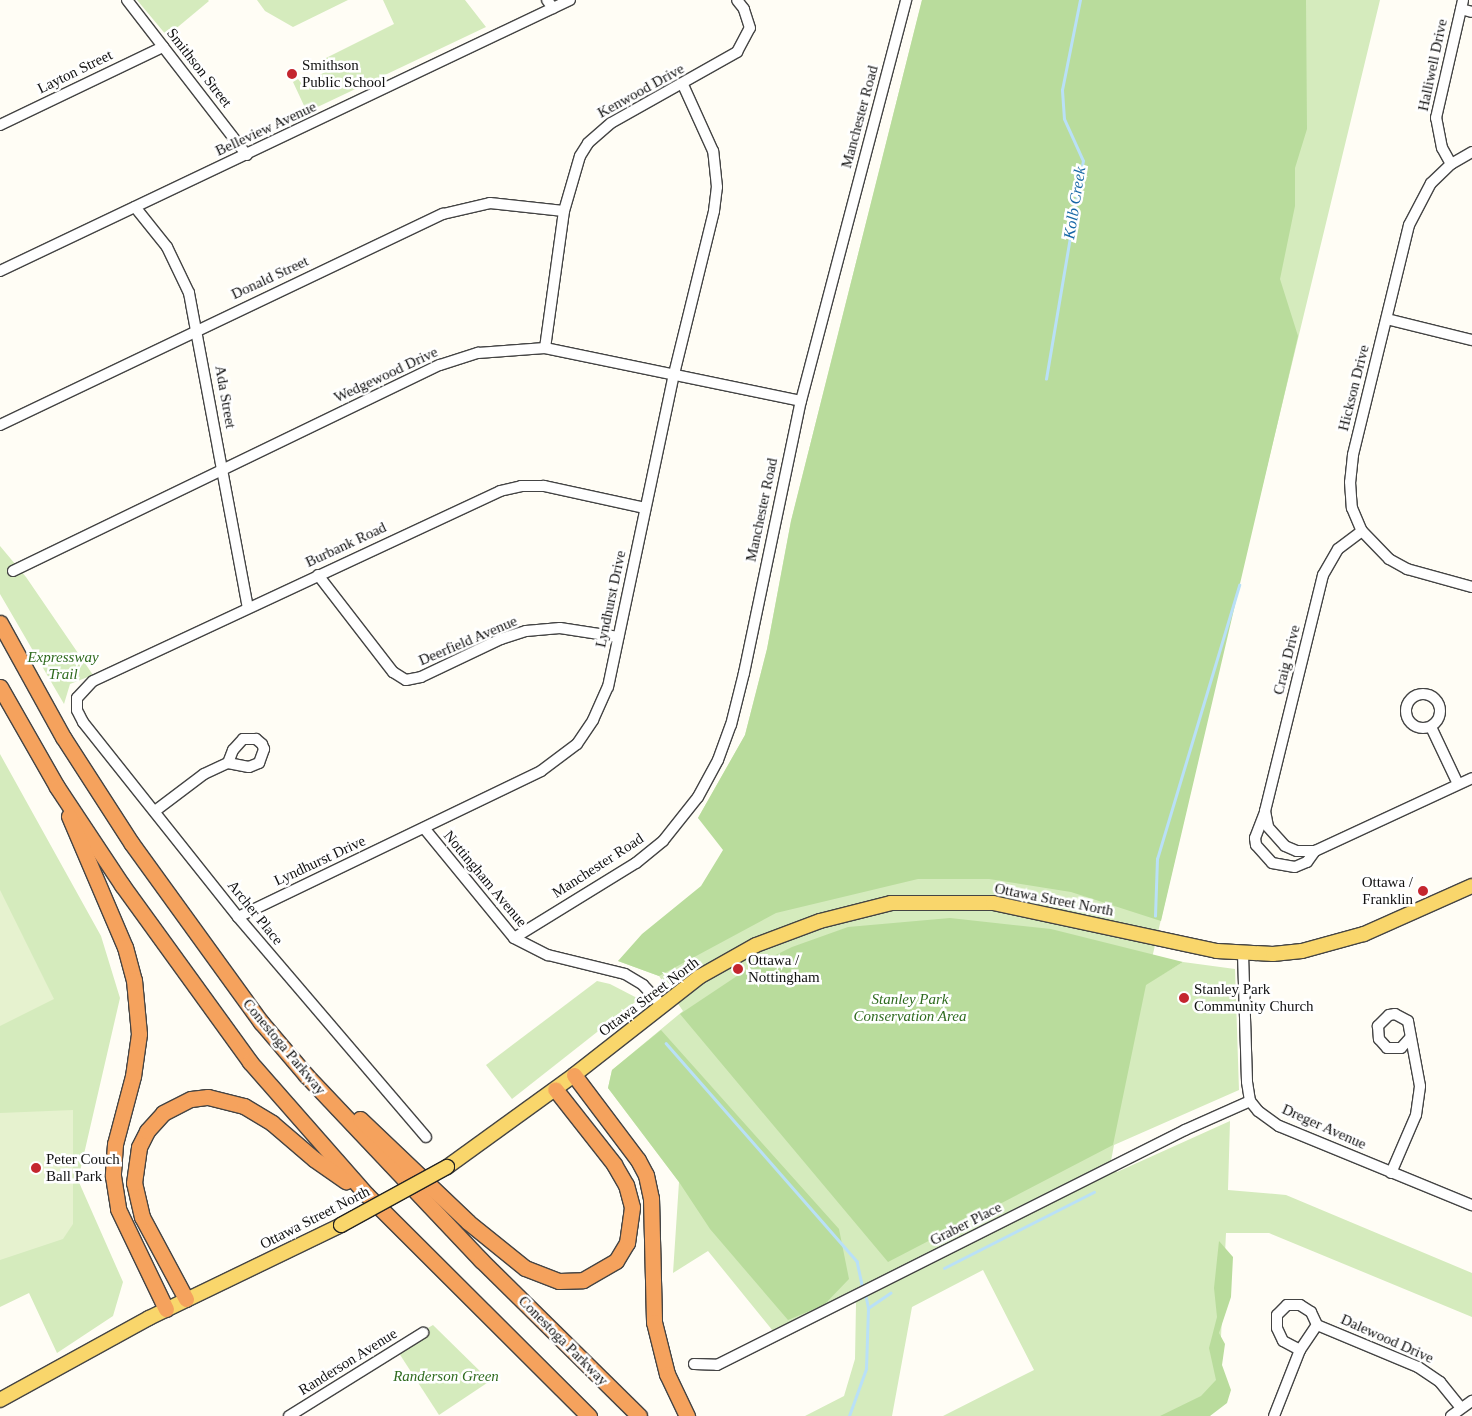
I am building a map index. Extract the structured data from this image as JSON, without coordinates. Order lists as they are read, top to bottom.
{
  "streets": {
    "highway": ["Conestoga Parkway"],
    "main road": ["Ottawa Street North"],
    "street": [
      "Halliwell Drive",
      "Smithson Street",
      "Layton Street",
      "Kenwood Drive",
      "Manchester Road",
      "Belleview Avenue",
      "Donald Street",
      "Wedgewood Drive",
      "Hickson Drive",
      "Ada Street",
      "Burbank Road",
      "Lyndhurst Drive",
      "Deerfield Avenue",
      "Craig Drive",
      "Nottingham Avenue",
      "Archer Place",
      "Dreger Avenue",
      "Graber Place",
      "Dalewood Drive",
      "Randerson Avenue"
    ]
  },
  "crossings": [
    ["Halliwell Drive", "Hickson Drive"],
    ["Smithson Street", "Layton Street"],
    ["Smithson Street", "Belleview Avenue"],
    ["Kenwood Drive", "Donald Street"],
    ["Kenwood Drive", "Wedgewood Drive"],
    ["Kenwood Drive", "Lyndhurst Drive"],
    ["Manchester Road", "Wedgewood Drive"],
    ["Manchester Road", "Nottingham Avenue"],
    ["Belleview Avenue", "Ada Street"],
    ["Donald Street", "Ada Street"],
    ["Wedgewood Drive", "Ada Street"],
    ["Wedgewood Drive", "Lyndhurst Drive"],
    ["Hickson Drive", "Craig Drive"],
    ["Ada Street", "Burbank Road"],
    ["Burbank Road", "Lyndhurst Drive"],
    ["Burbank Road", "Deerfield Avenue"],
    ["Burbank Road", "Archer Place"],
    ["Lyndhurst Drive", "Deerfield Avenue"],
    ["Lyndhurst Drive", "Nottingham Avenue"],
    ["Lyndhurst Drive", "Archer Place"],
    ["Nottingham Avenue", "Ottawa Street North"],
    ["Dreger Avenue", "Graber Place"]
  ],
  "water": ["Kolb Creek"],
  "parks": ["Expressway Trail", "Stanley Park Conservation Area", "Randerson Green"],
  "places": [
    "Smithson Public School",
    "Ottawa / Franklin",
    "Ottawa / Nottingham",
    "Stanley Park Community Church",
    "Peter Couch Ball Park"
  ]
}
